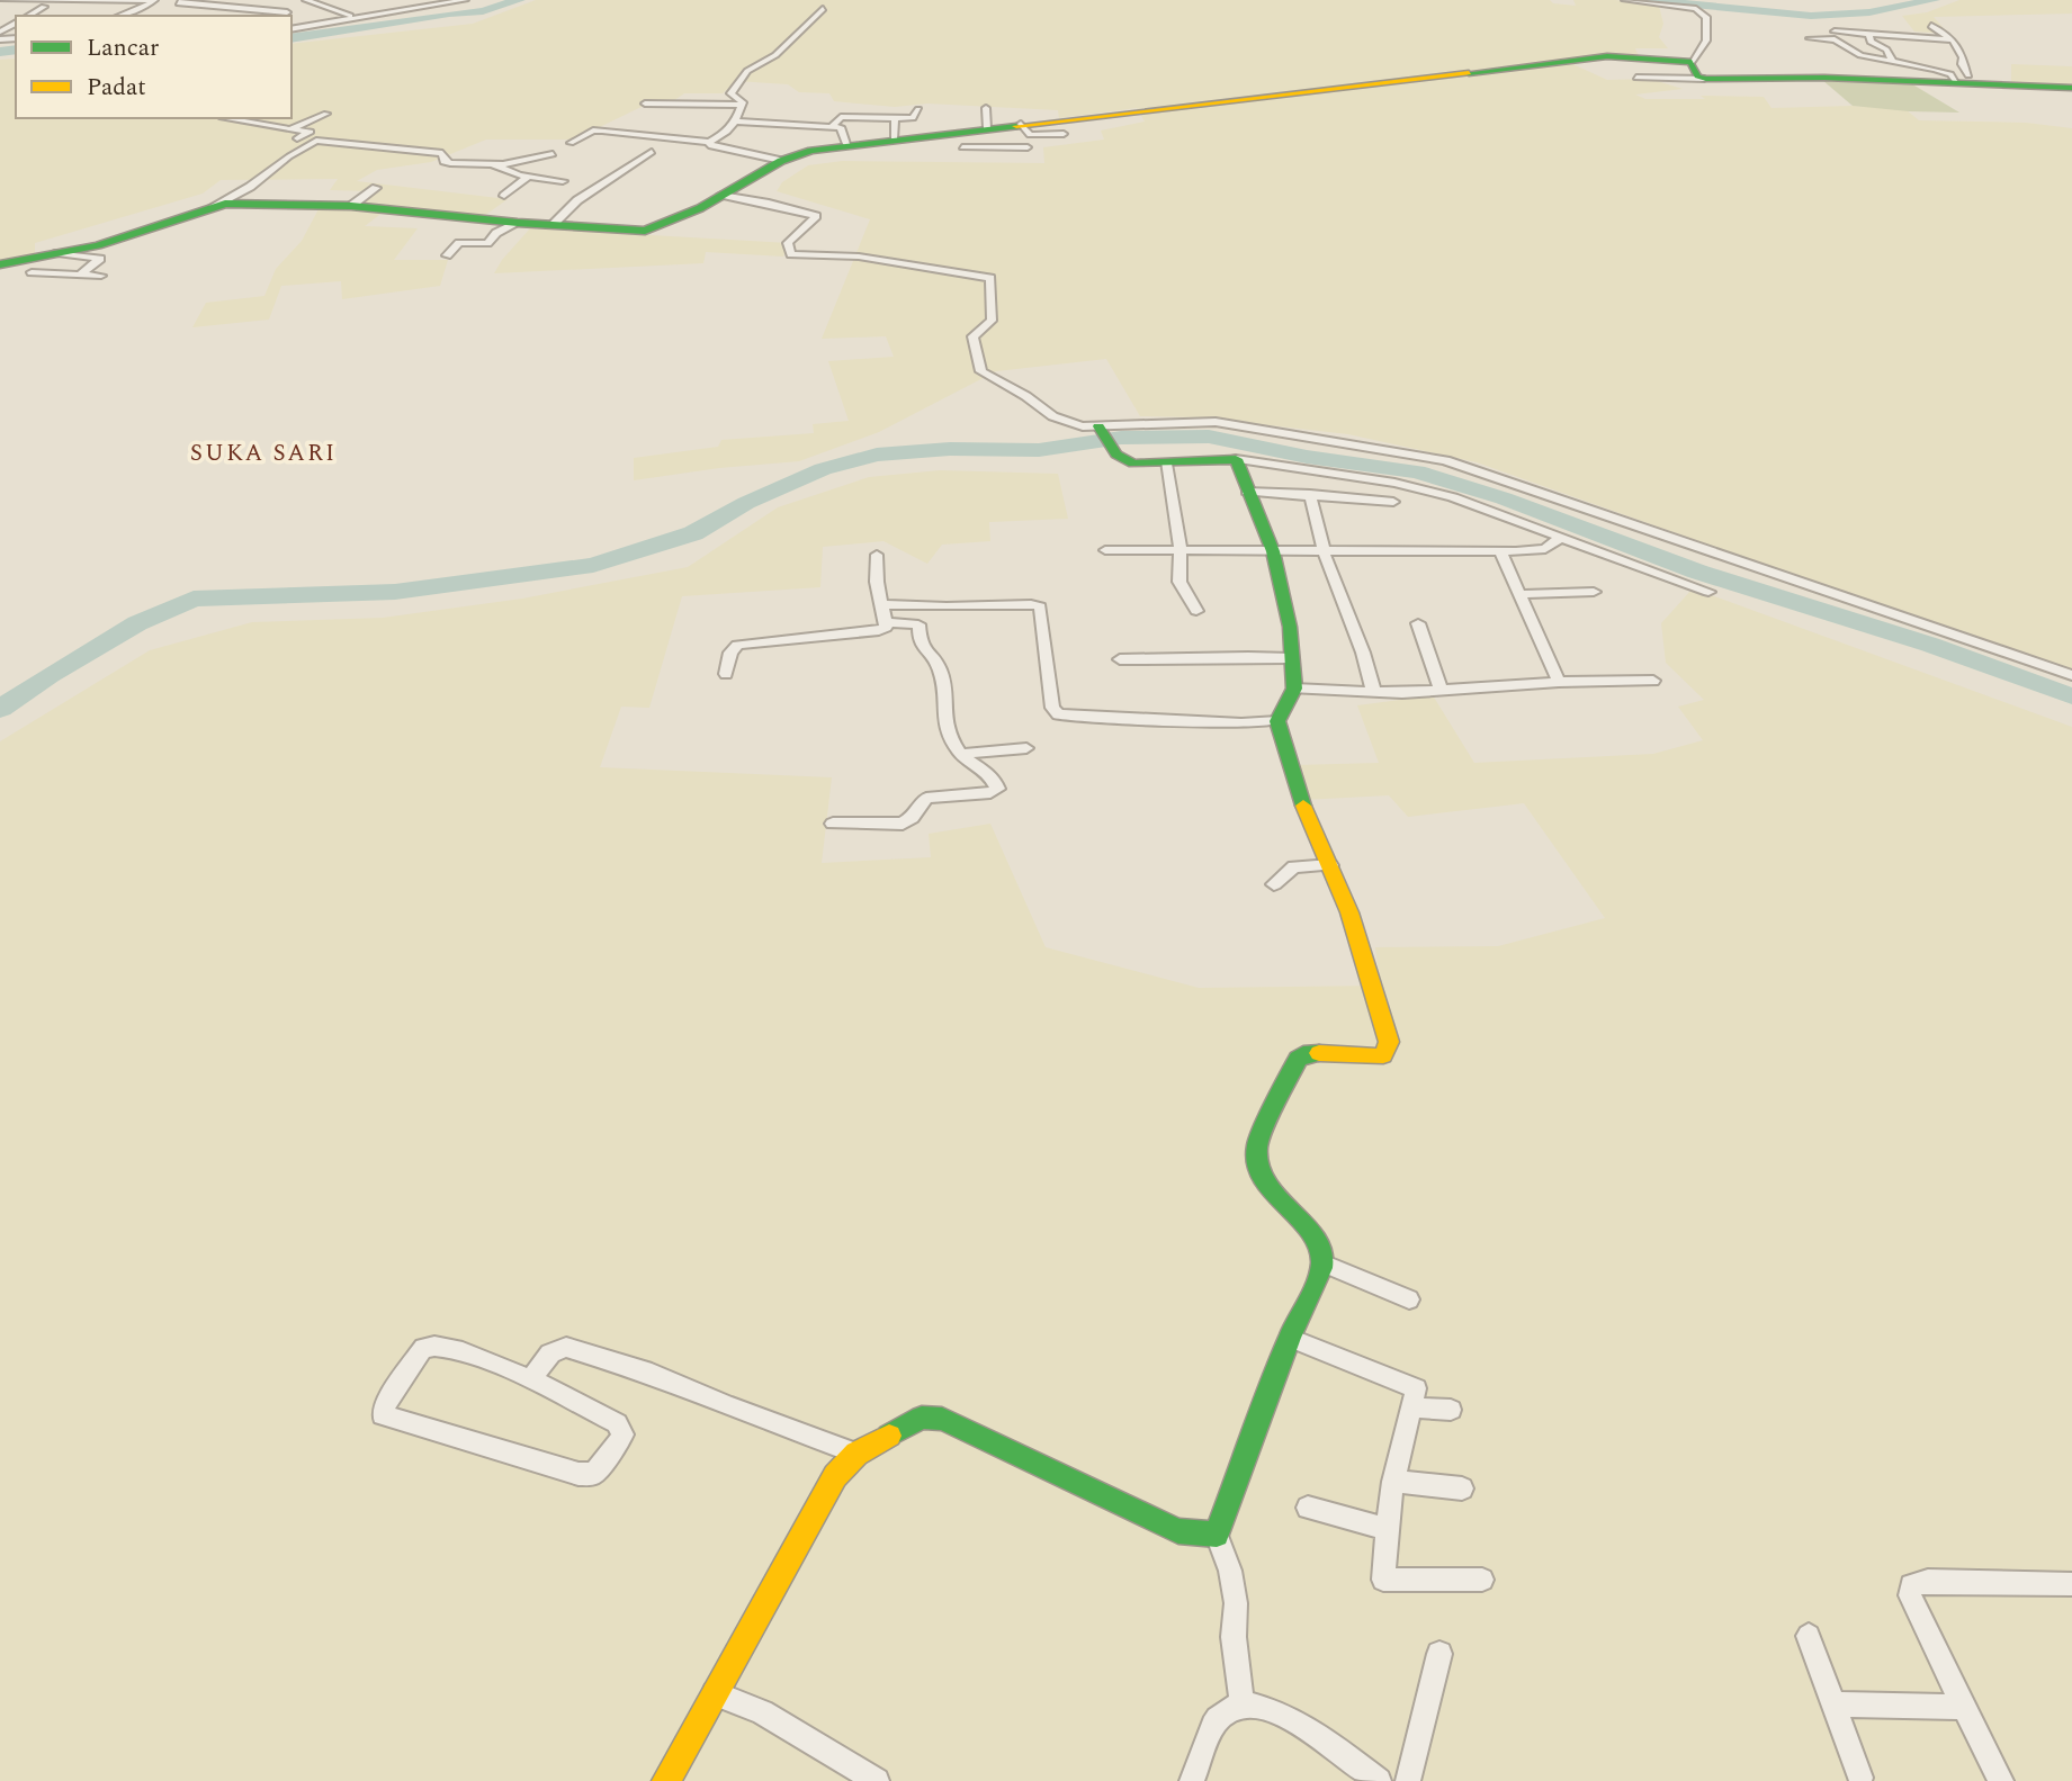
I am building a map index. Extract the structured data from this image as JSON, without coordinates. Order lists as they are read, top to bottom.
{
  "districts": ["SUKA SARI"],
  "legend": ["Lancar", "Padat"]
}
